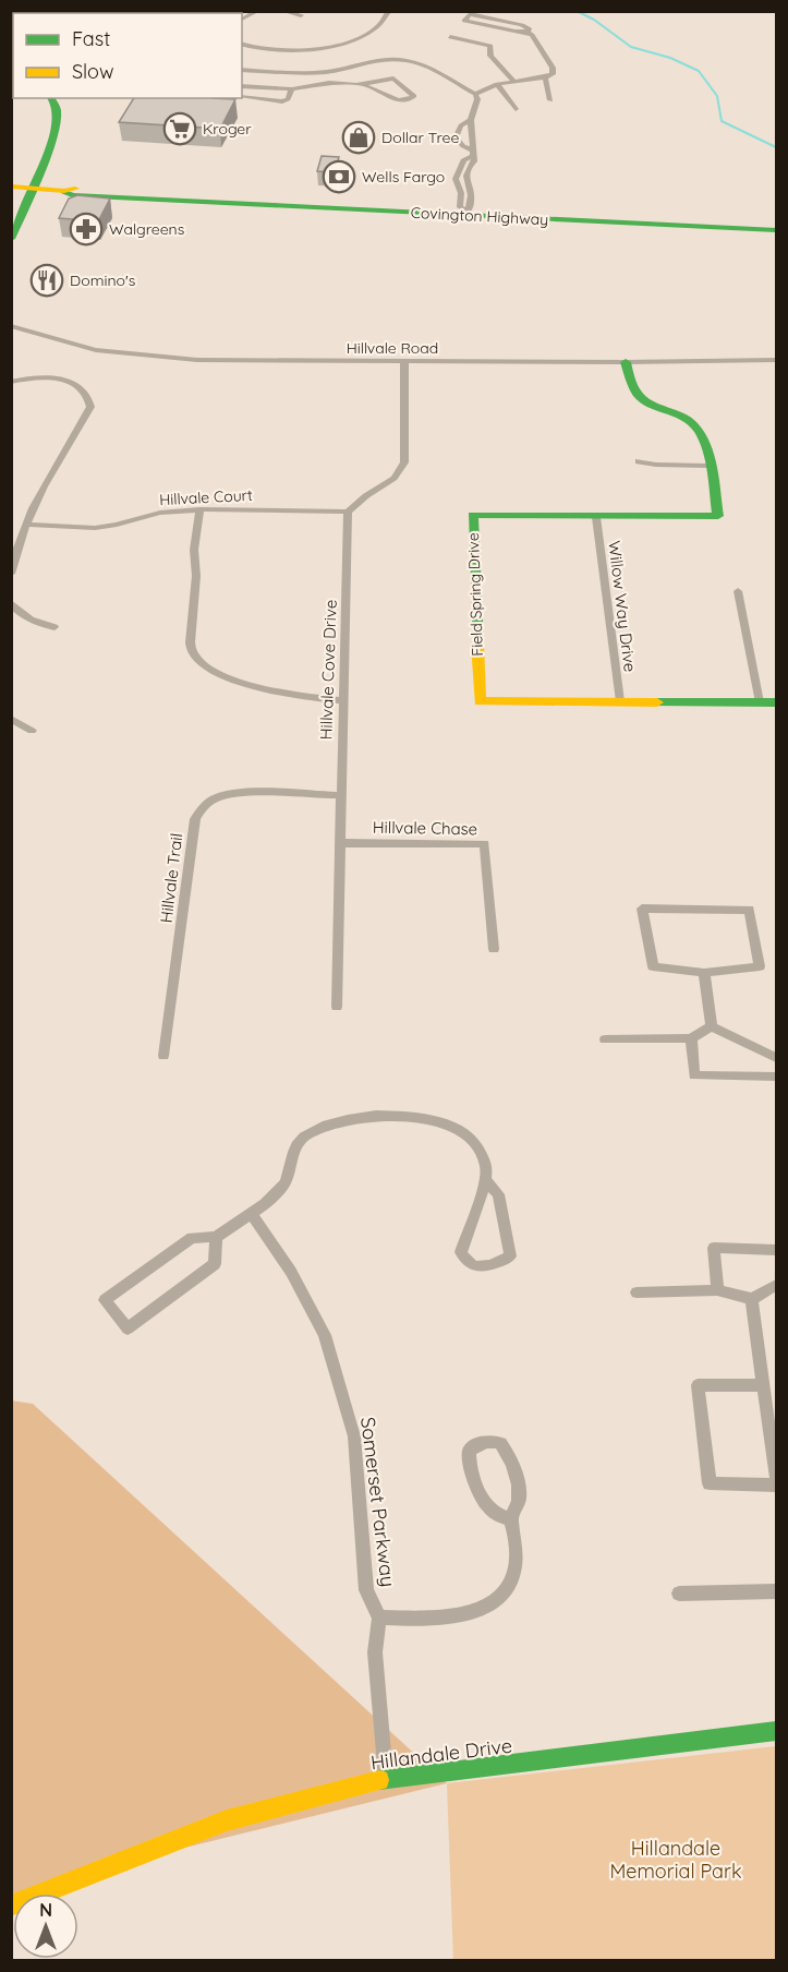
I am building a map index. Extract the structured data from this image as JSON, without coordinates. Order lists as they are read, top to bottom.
{
  "streets": {
    "main road": ["Covington Highway", "Field Spring Drive", "Hillandale Drive"],
    "street": [
      "Hillvale Road",
      "Hillvale Court",
      "Willow Way Drive",
      "Hillvale Cove Drive",
      "Hillvale Chase",
      "Hillvale Trail",
      "Somerset Parkway"
    ]
  },
  "crossings": [
    ["Hillvale Road", "Field Spring Drive"],
    ["Hillvale Court", "Hillvale Cove Drive"],
    ["Field Spring Drive", "Willow Way Drive"],
    ["Hillvale Cove Drive", "Hillvale Chase"],
    ["Hillvale Cove Drive", "Hillvale Trail"]
  ],
  "parks": ["Hillandale Memorial Park"],
  "places": {
    "supermarket": ["Kroger"],
    "shop": ["Dollar Tree"],
    "bank": ["Wells Fargo"],
    "pharmacy": ["Walgreens"],
    "restaurant": ["Domino's"]
  },
  "legend": ["Fast", "Slow"],
  "north": "top"
}
